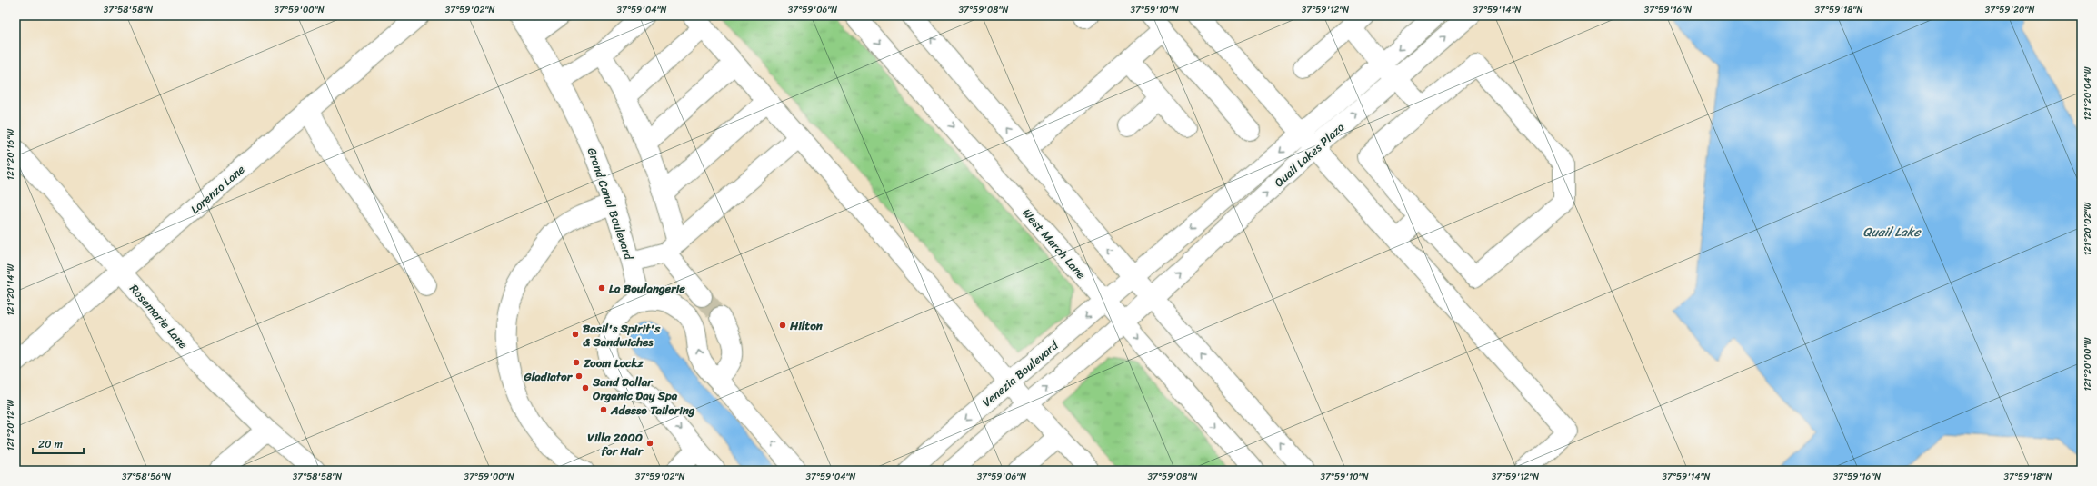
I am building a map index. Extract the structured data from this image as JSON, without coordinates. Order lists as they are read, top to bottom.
{
  "streets": {
    "street": [
      "Quail Lakes Plaza",
      "Lorenzo Lane",
      "Grand Canal Boulevard",
      "West March Lane",
      "Rosemarie Lane",
      "Venezia Boulevard"
    ]
  },
  "crossings": [
    ["Quail Lakes Plaza", "Venezia Boulevard"],
    ["Lorenzo Lane", "Rosemarie Lane"],
    ["West March Lane", "Venezia Boulevard"]
  ],
  "water": ["Quail Lake"],
  "places": [
    "La Boulangerie",
    "Hilton",
    "Basil's Spirit's & Sandwiches",
    "Zoom Lockz",
    "Gladiator",
    "Sand Dollar Organic Day Spa",
    "Adesso Tailoring",
    "Villa 2000 for Hair"
  ],
  "scale_bar": "20 m",
  "coordinates": [
    "37°58'58\"N",
    "37°59'00\"N",
    "37°59'02\"N",
    "37°59'04\"N",
    "37°59'06\"N",
    "37°59'08\"N",
    "37°59'10\"N",
    "37°59'12\"N",
    "37°59'14\"N",
    "37°59'16\"N",
    "37°59'18\"N",
    "37°59'20\"N",
    "121°20'04\"W",
    "121°20'16\"W",
    "121°20'02\"W",
    "121°20'14\"W",
    "121°20'00\"W",
    "121°20'12\"W",
    "37°58'56\"N"
  ]
}
